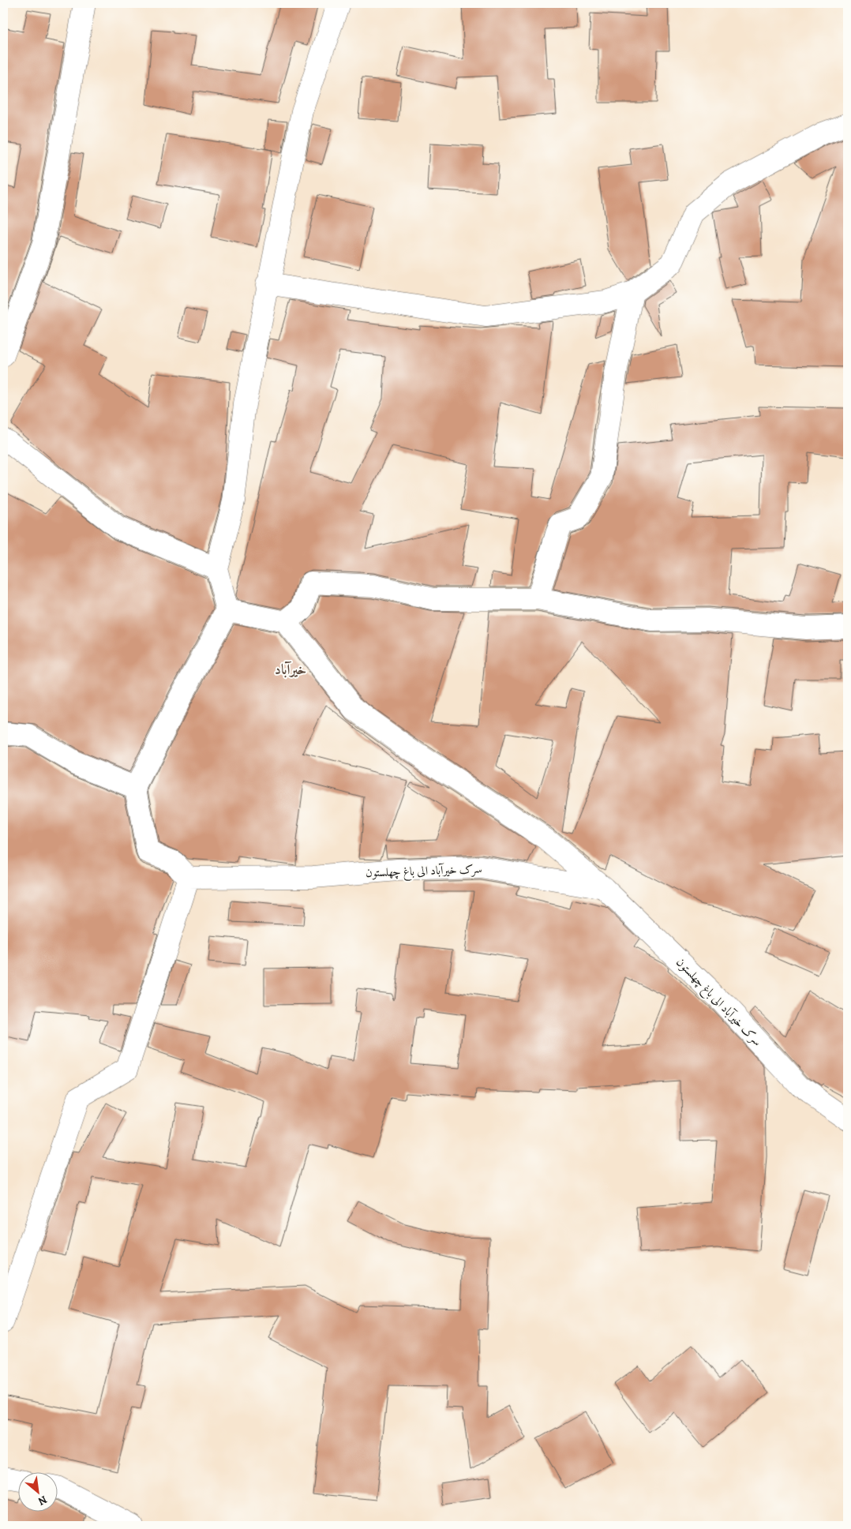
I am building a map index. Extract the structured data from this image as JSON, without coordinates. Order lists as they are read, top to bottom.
{
  "streets": {
    "street": ["سرک خیرآباد الی باغ چهلستون"]
  },
  "districts": ["خیرآباد"],
  "north": "bottom right"
}
